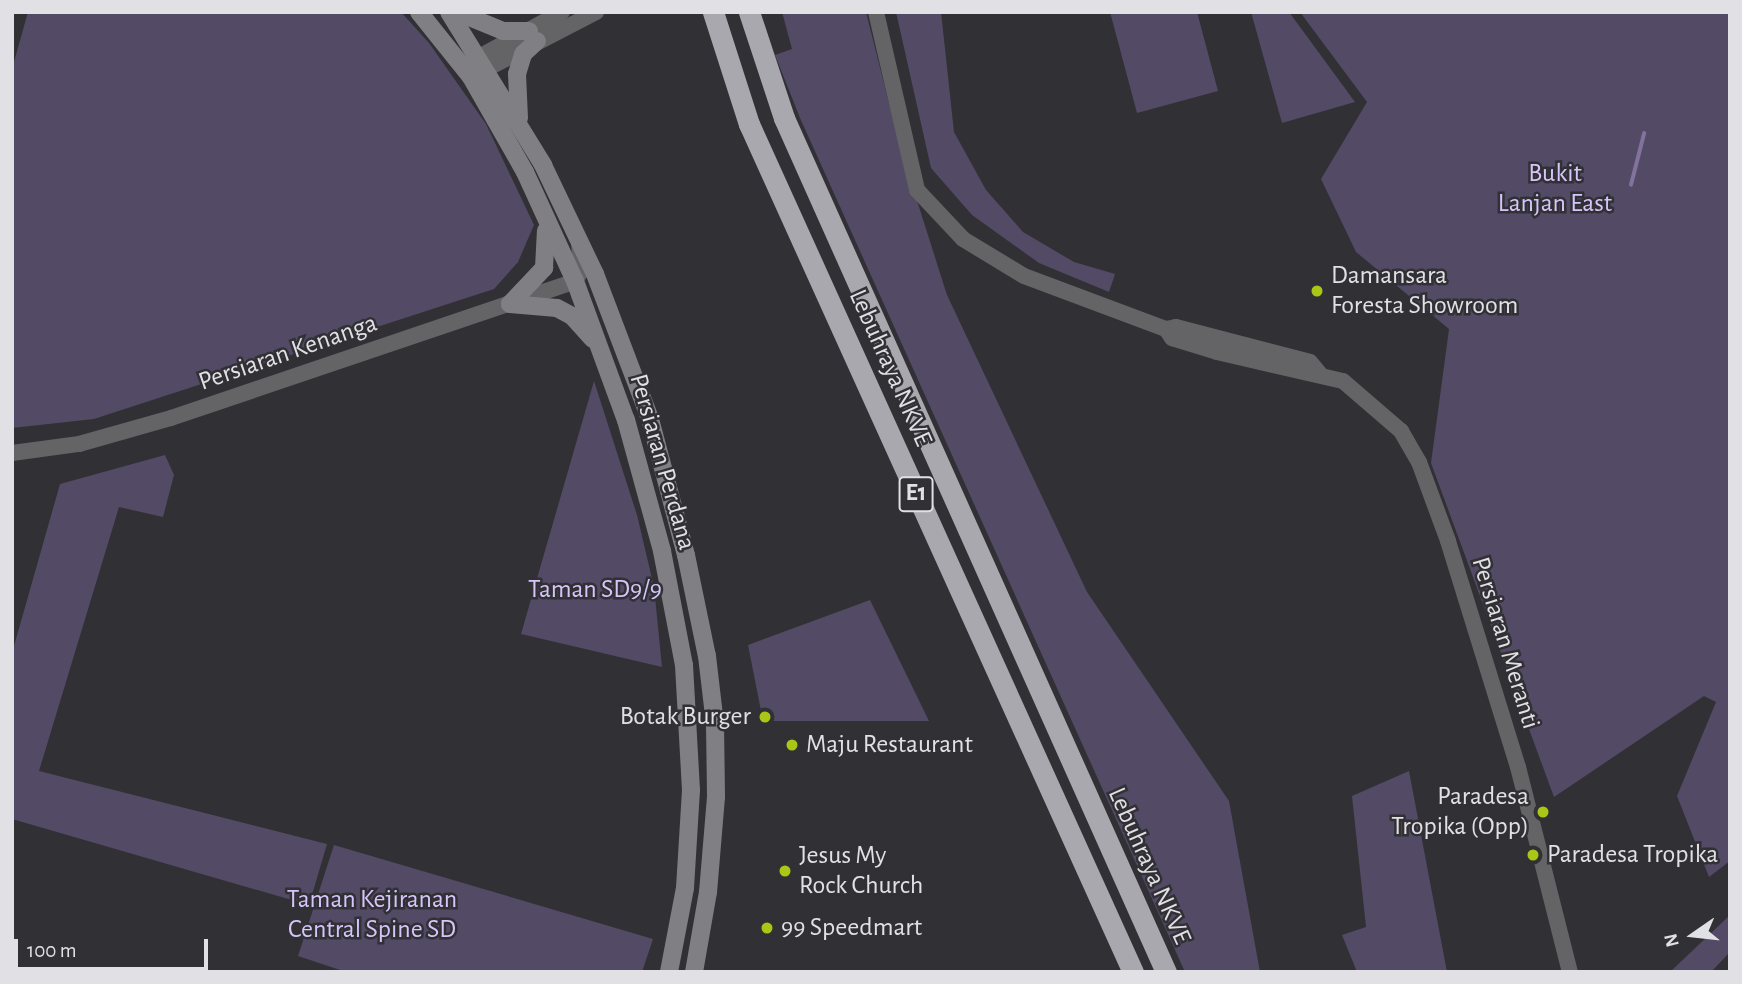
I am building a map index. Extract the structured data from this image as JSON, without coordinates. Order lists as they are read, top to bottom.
{
  "streets": {
    "highway": ["Lebuhraya NKVE", "E1"],
    "main road": ["Persiaran Perdana"],
    "street": ["Persiaran Kenanga", "Persiaran Meranti"]
  },
  "crossings": [
    ["Persiaran Kenanga", "Persiaran Perdana"]
  ],
  "parks": ["Bukit Lanjan East", "Taman SD9/9", "Taman Kejiranan Central Spine SD"],
  "places": [
    "Damansara Foresta Showroom",
    "Botak Burger",
    "Maju Restaurant",
    "Paradesa Tropika (Opp)",
    "Paradesa Tropika",
    "Jesus My Rock Church",
    "99 Speedmart"
  ],
  "scale_bar": "100 m",
  "north": "left"
}
